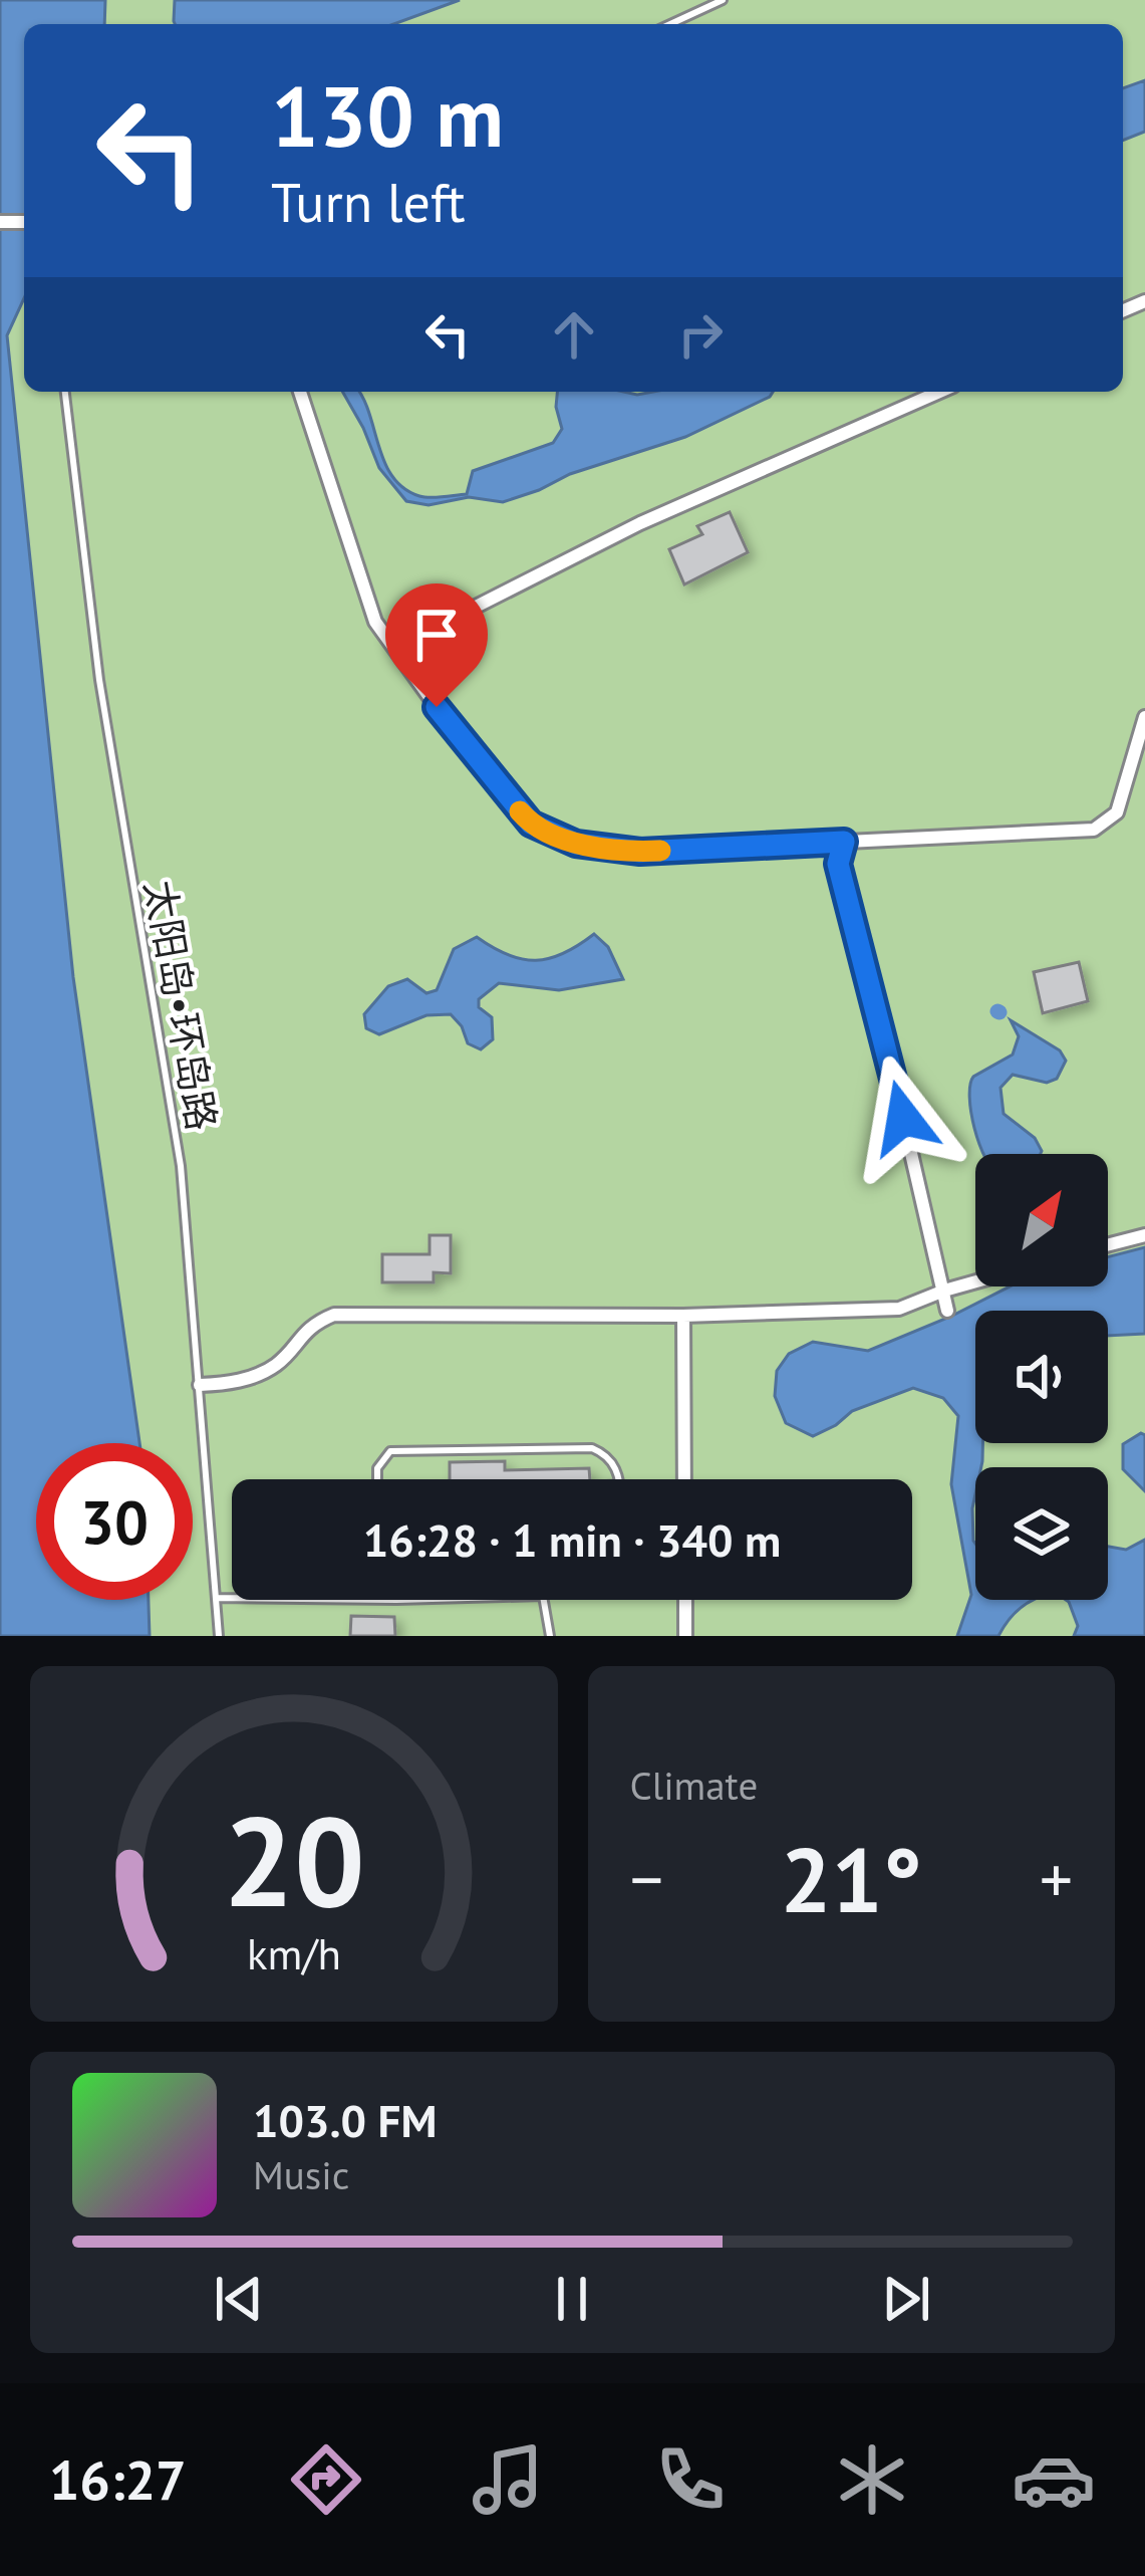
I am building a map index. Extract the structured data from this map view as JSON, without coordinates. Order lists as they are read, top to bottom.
{
  "streets": {
    "lane": ["太阳岛•环岛路"]
  },
  "north": "top right",
  "page": {
    "turn": ["130 m", "Turn left"],
    "limit": "30",
    "trip": "16:28 · 1 min · 340 m",
    "tile": "Climate",
    "heat": ["−", "21°", "+"],
    "song": ["103.0 FM", "Music"],
    "tabs": "16:27",
    "gauge": ["20", "km/h"]
  }
}
